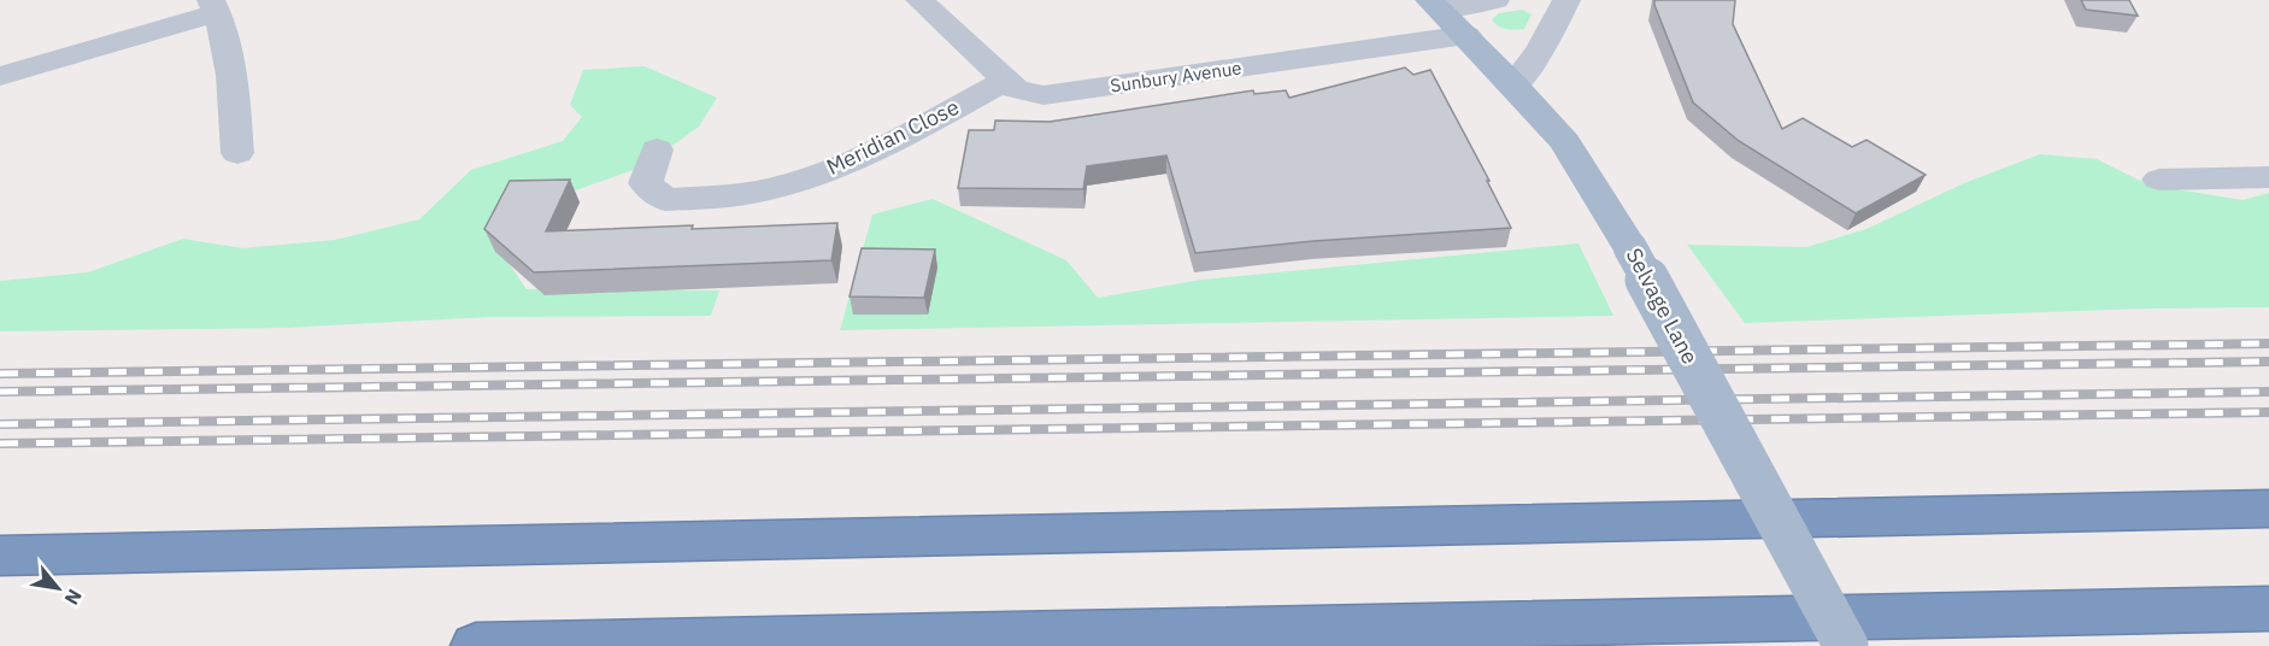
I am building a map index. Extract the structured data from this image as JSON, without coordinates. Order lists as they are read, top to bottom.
{
  "streets": {
    "main road": ["Selvage Lane"],
    "street": ["Sunbury Avenue", "Meridian Close"]
  },
  "crossings": [
    ["Sunbury Avenue", "Meridian Close"],
    ["Sunbury Avenue", "Selvage Lane"]
  ],
  "north": "bottom right"
}
